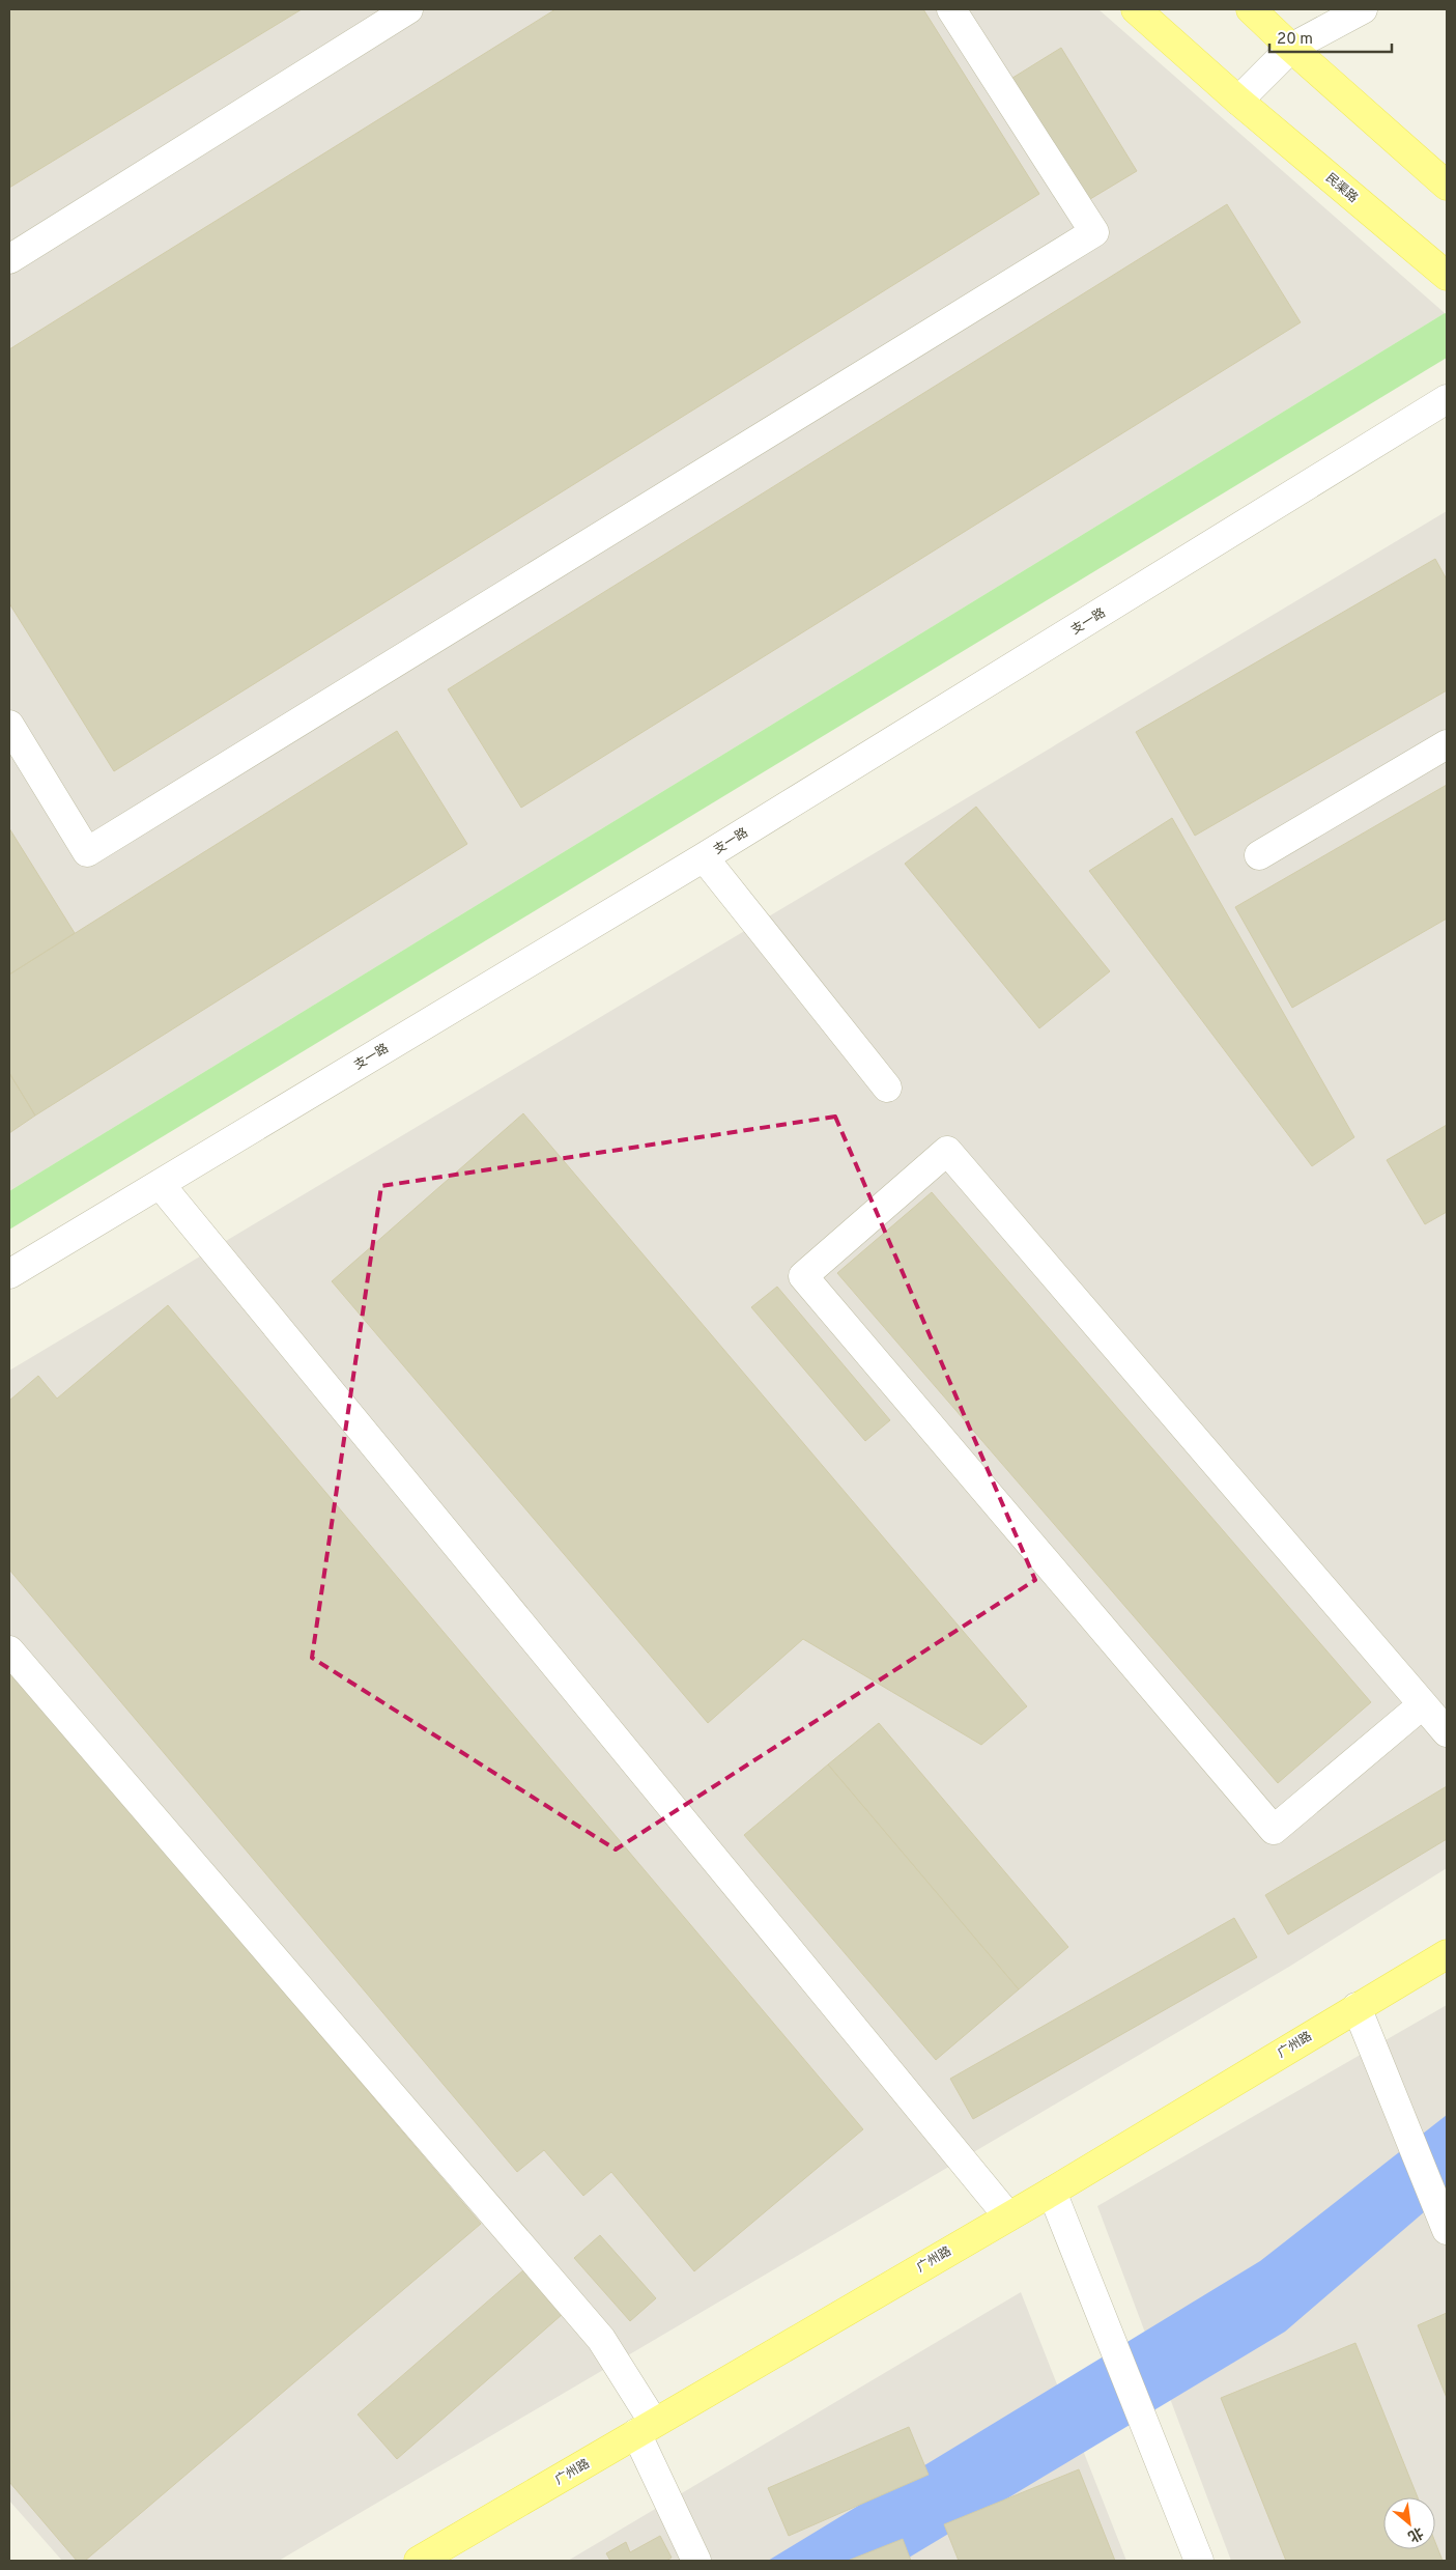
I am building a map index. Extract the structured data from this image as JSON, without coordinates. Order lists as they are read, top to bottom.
{
  "streets": {
    "main road": ["民渠路", "广州路"],
    "street": ["支一路"]
  },
  "scale_bar": "20 m",
  "north": "bottom right"
}
